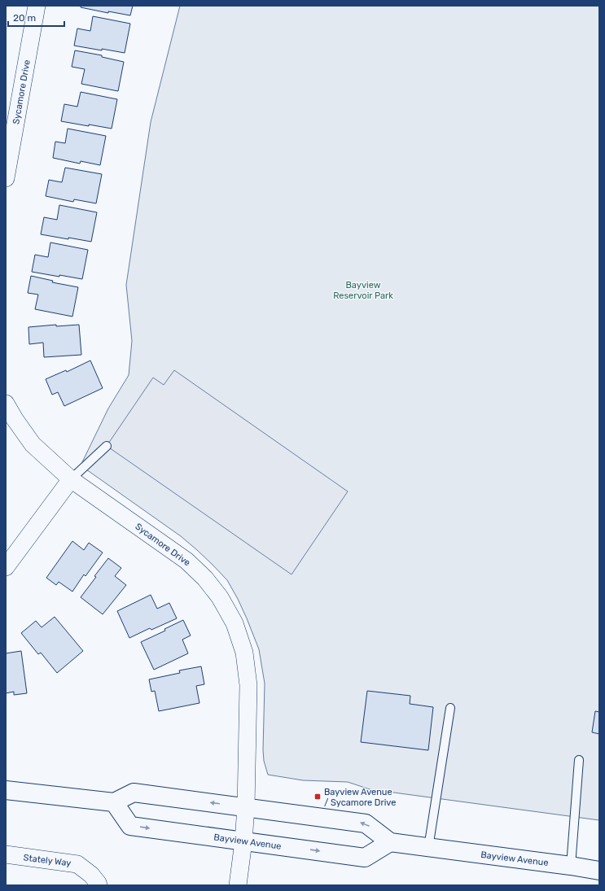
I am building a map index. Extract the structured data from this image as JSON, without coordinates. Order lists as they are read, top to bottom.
{
  "streets": {
    "main road": ["Bayview Avenue"],
    "street": ["Sycamore Drive", "Stately Way"]
  },
  "crossings": [
    ["Sycamore Drive", "Bayview Avenue"]
  ],
  "parks": ["Bayview Reservoir Park"],
  "places": {
    "transit": ["Bayview Avenue / Sycamore Drive"]
  },
  "scale_bar": "20 m"
}
